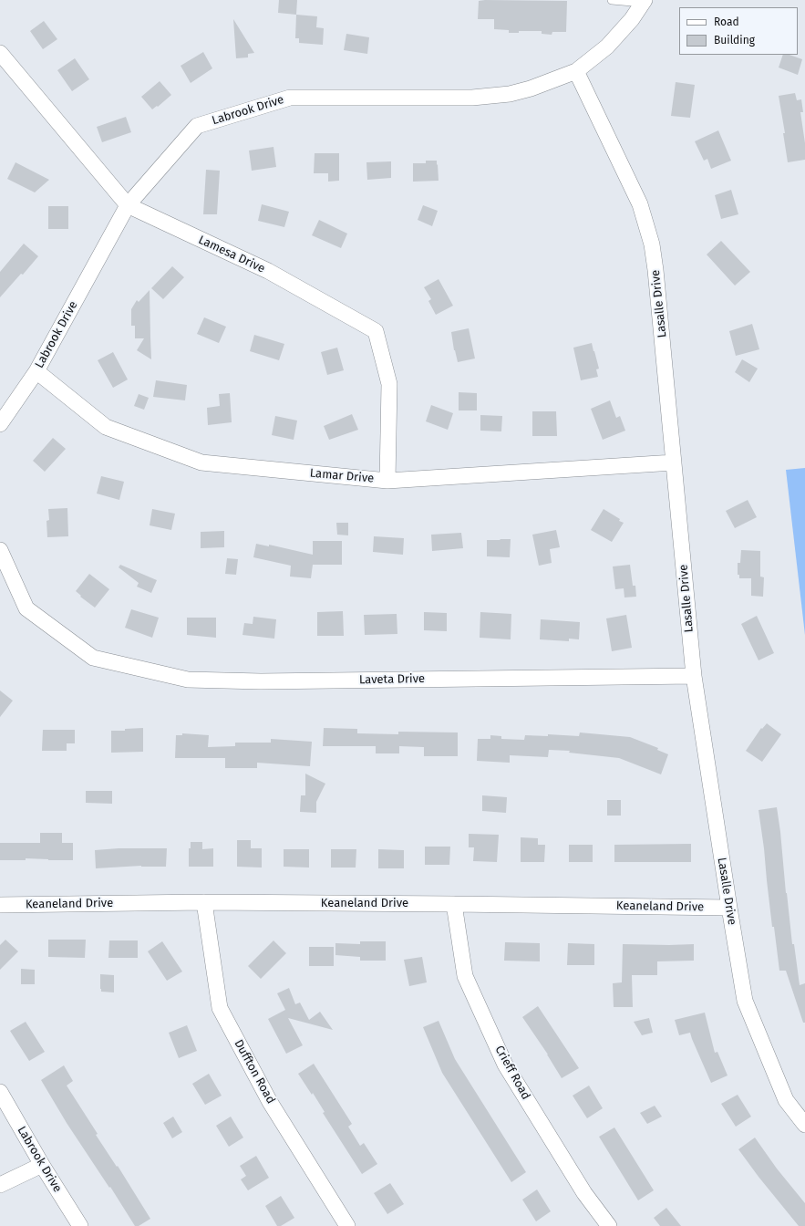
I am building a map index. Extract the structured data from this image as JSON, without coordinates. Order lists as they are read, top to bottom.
{
  "streets": {
    "street": [
      "Labrook Drive",
      "Lamesa Drive",
      "Lasalle Drive",
      "Lamar Drive",
      "Laveta Drive",
      "Keaneland Drive",
      "Duffton Road",
      "Crieff Road"
    ]
  },
  "crossings": [
    ["Labrook Drive", "Lamesa Drive"],
    ["Labrook Drive", "Lasalle Drive"],
    ["Labrook Drive", "Lamar Drive"],
    ["Lamesa Drive", "Lamar Drive"],
    ["Lasalle Drive", "Lamar Drive"],
    ["Lasalle Drive", "Laveta Drive"],
    ["Lasalle Drive", "Keaneland Drive"],
    ["Keaneland Drive", "Duffton Road"],
    ["Keaneland Drive", "Crieff Road"]
  ],
  "legend": ["Road", "Building"]
}
